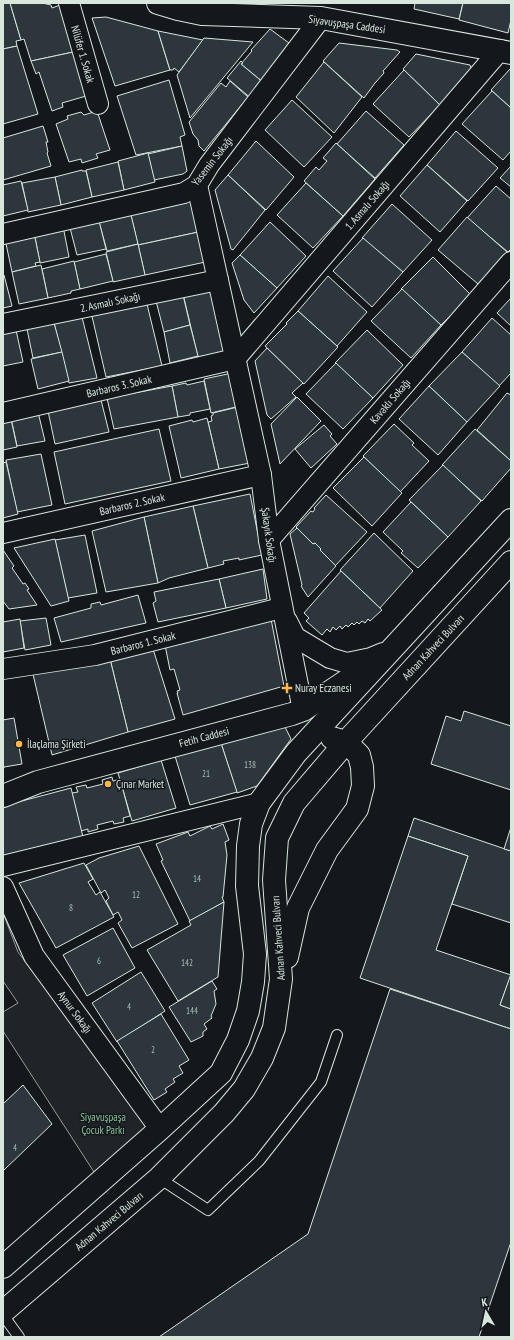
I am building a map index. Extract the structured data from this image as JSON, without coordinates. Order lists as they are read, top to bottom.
{
  "streets": {
    "main road": ["Siyavuşpaşa Caddesi", "Adnan Kahveci Bulvarı", "Fetih Caddesi"],
    "street": [
      "Nilüfer 1. Sokak",
      "Yasemin Sokağı",
      "1. Asmalı Sokağı",
      "2. Asmalı Sokağı",
      "Barbaros 3. Sokak",
      "Kavaklı Sokağı",
      "Barbaros 2. Sokak",
      "Şakayık Sokağı",
      "Barbaros 1. Sokak",
      "Aynur Sokağı"
    ]
  },
  "crossings": [
    ["Siyavuşpaşa Caddesi", "Yasemin Sokağı"],
    ["Siyavuşpaşa Caddesi", "1. Asmalı Sokağı"],
    ["Yasemin Sokağı", "Şakayık Sokağı"],
    ["1. Asmalı Sokağı", "Barbaros 3. Sokak"],
    ["1. Asmalı Sokağı", "Şakayık Sokağı"],
    ["2. Asmalı Sokağı", "Şakayık Sokağı"],
    ["Barbaros 3. Sokak", "Şakayık Sokağı"],
    ["Kavaklı Sokağı", "Şakayık Sokağı"],
    ["Barbaros 2. Sokak", "Şakayık Sokağı"],
    ["Şakayık Sokağı", "Barbaros 1. Sokak"],
    ["Şakayık Sokağı", "Fetih Caddesi"]
  ],
  "parks": ["Siyavuşpaşa Çocuk Parkı"],
  "places": {
    "health": ["Nuray Eczanesi"],
    "other": ["İlaçlama Şirketi", "Çınar Market"]
  },
  "house_numbers": [
    "138",
    "21",
    "14",
    "12",
    "8",
    "6",
    "142",
    "4",
    "144",
    "2",
    "4"
  ],
  "north": "top"
}
